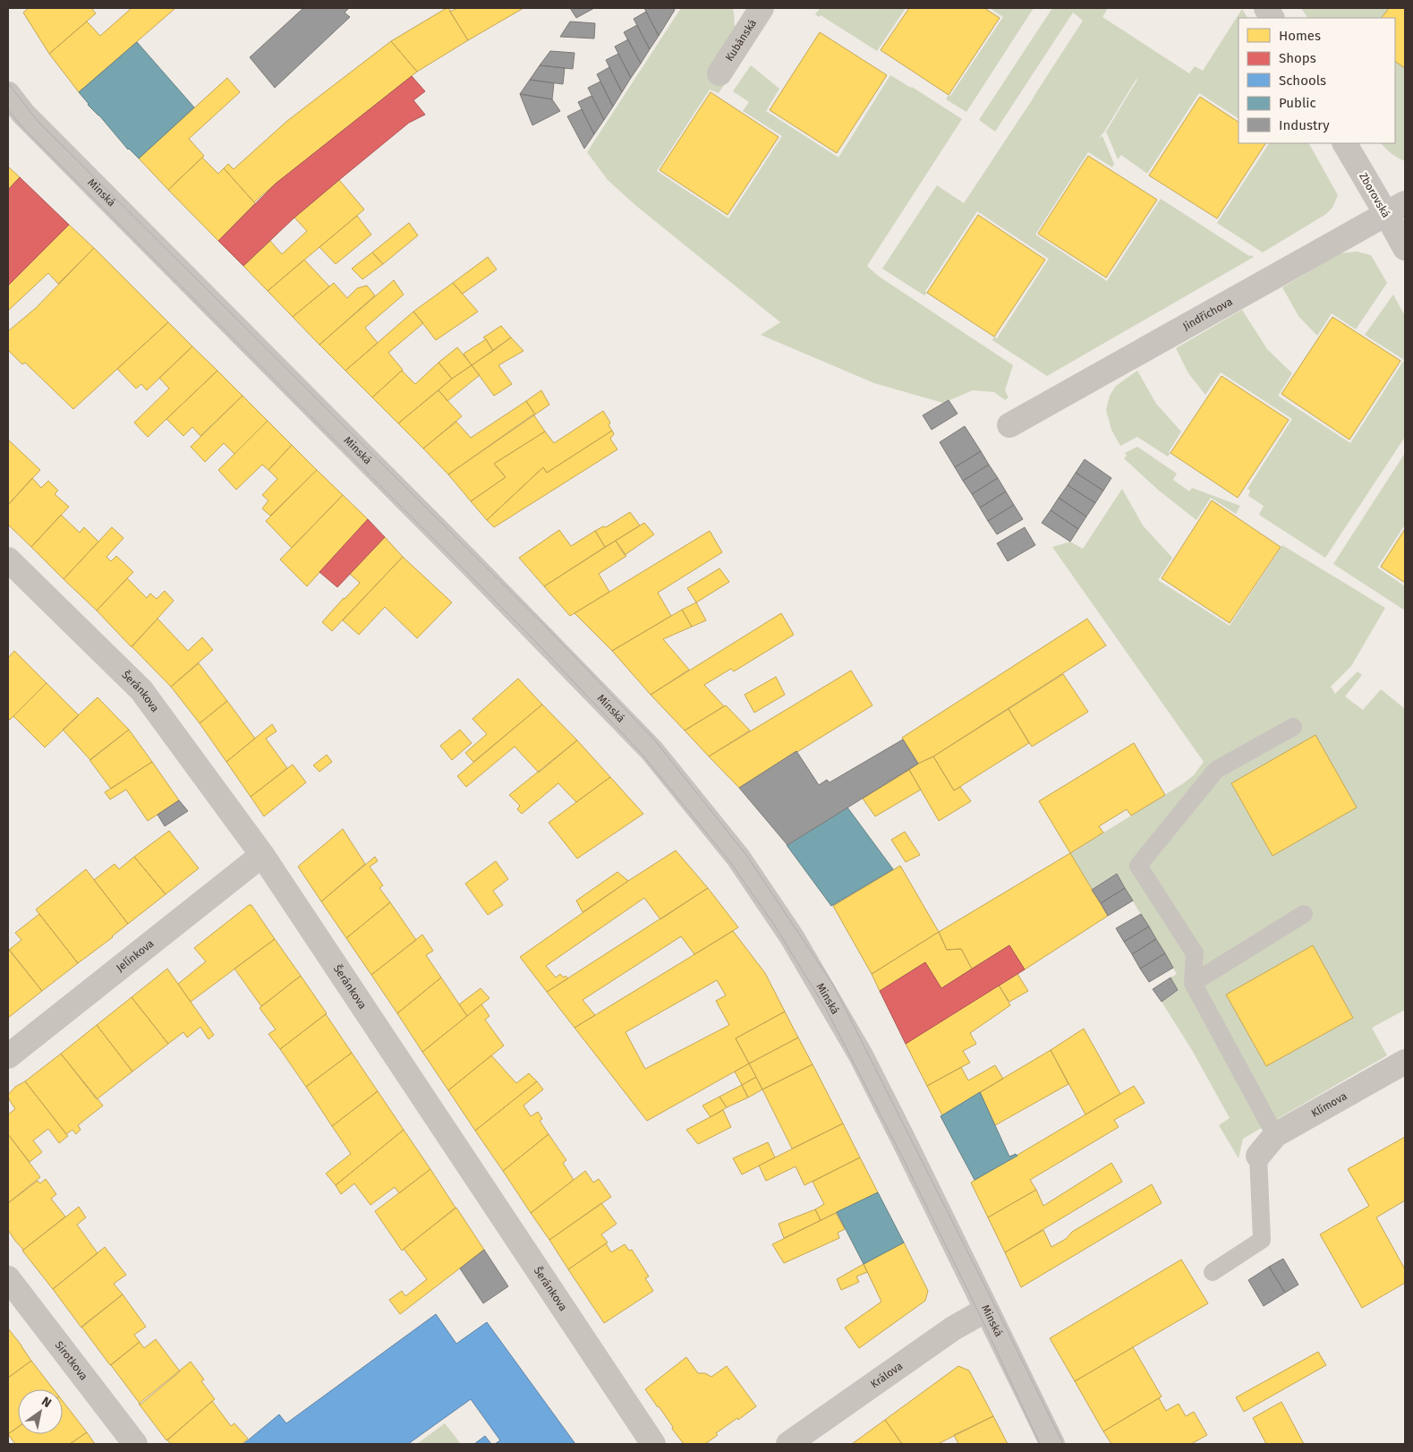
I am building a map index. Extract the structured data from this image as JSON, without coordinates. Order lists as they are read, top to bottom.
{
  "streets": {
    "street": [
      "Kubánská",
      "Minská",
      "Zborovská",
      "Jindřichova",
      "Šeránkova",
      "Jelínkova",
      "Klímova",
      "Sirotkova",
      "Králova"
    ]
  },
  "crossings": [
    ["Minská", "Králova"],
    ["Zborovská", "Jindřichova"],
    ["Šeránkova", "Jelínkova"]
  ],
  "legend": [
    "Homes",
    "Shops",
    "Schools",
    "Public",
    "Industry"
  ],
  "north": "top right"
}
